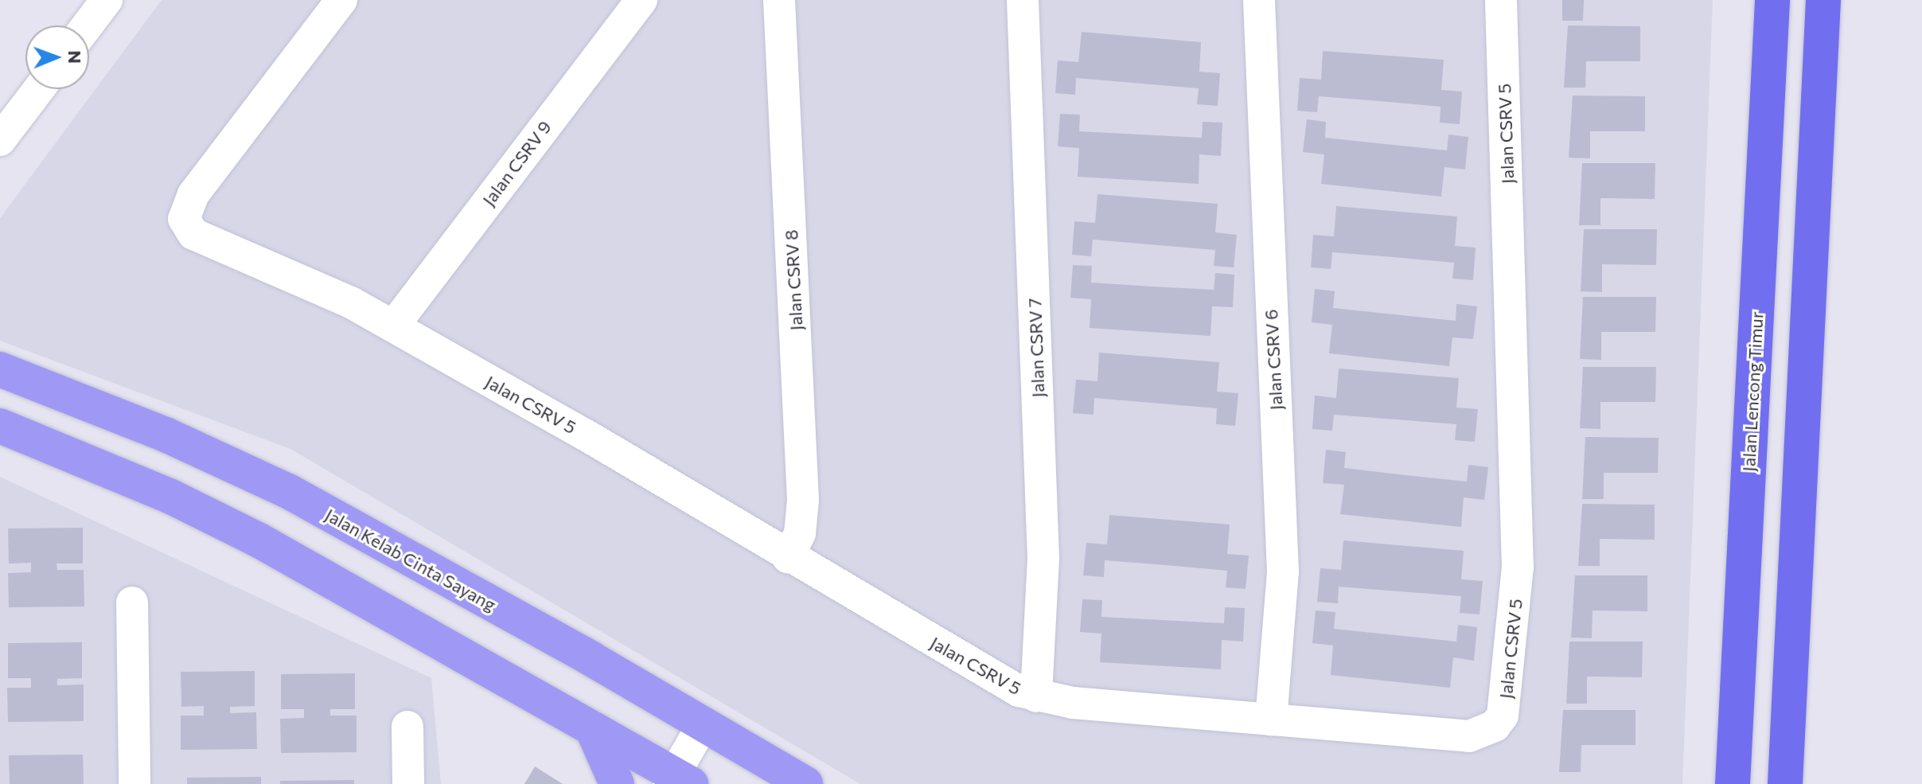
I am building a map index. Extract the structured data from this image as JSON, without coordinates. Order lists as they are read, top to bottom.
{
  "streets": {
    "highway": ["Jalan Lencong Timur"],
    "main road": ["Jalan Kelab Cinta Sayang"],
    "street": [
      "Jalan CSRV 5",
      "Jalan CSRV 9",
      "Jalan CSRV 8",
      "Jalan CSRV 7",
      "Jalan CSRV 6"
    ]
  },
  "crossings": [
    ["Jalan CSRV 5", "Jalan CSRV 9"],
    ["Jalan CSRV 5", "Jalan CSRV 8"],
    ["Jalan CSRV 5", "Jalan CSRV 7"],
    ["Jalan CSRV 5", "Jalan CSRV 6"]
  ],
  "north": "right"
}
